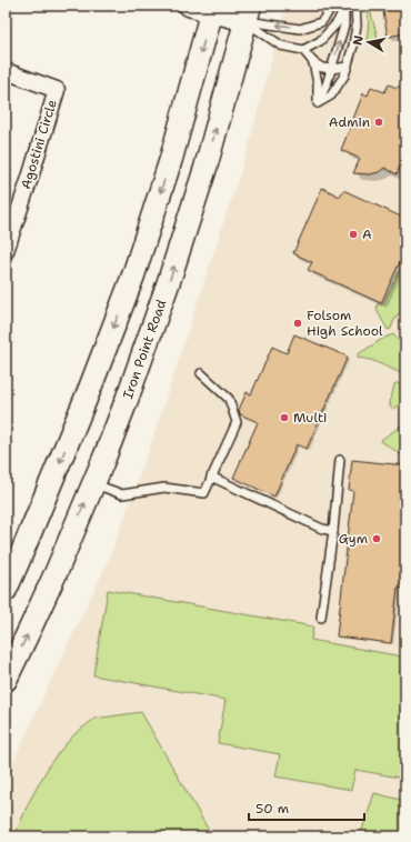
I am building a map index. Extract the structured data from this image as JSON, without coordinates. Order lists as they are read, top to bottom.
{
  "streets": {
    "main road": ["Iron Point Road"],
    "street": ["Agostini Circle"]
  },
  "places": [
    "Admin",
    "A",
    "Folsom High School",
    "Multi",
    "Gym"
  ],
  "scale_bar": "50 m",
  "north": "left"
}
